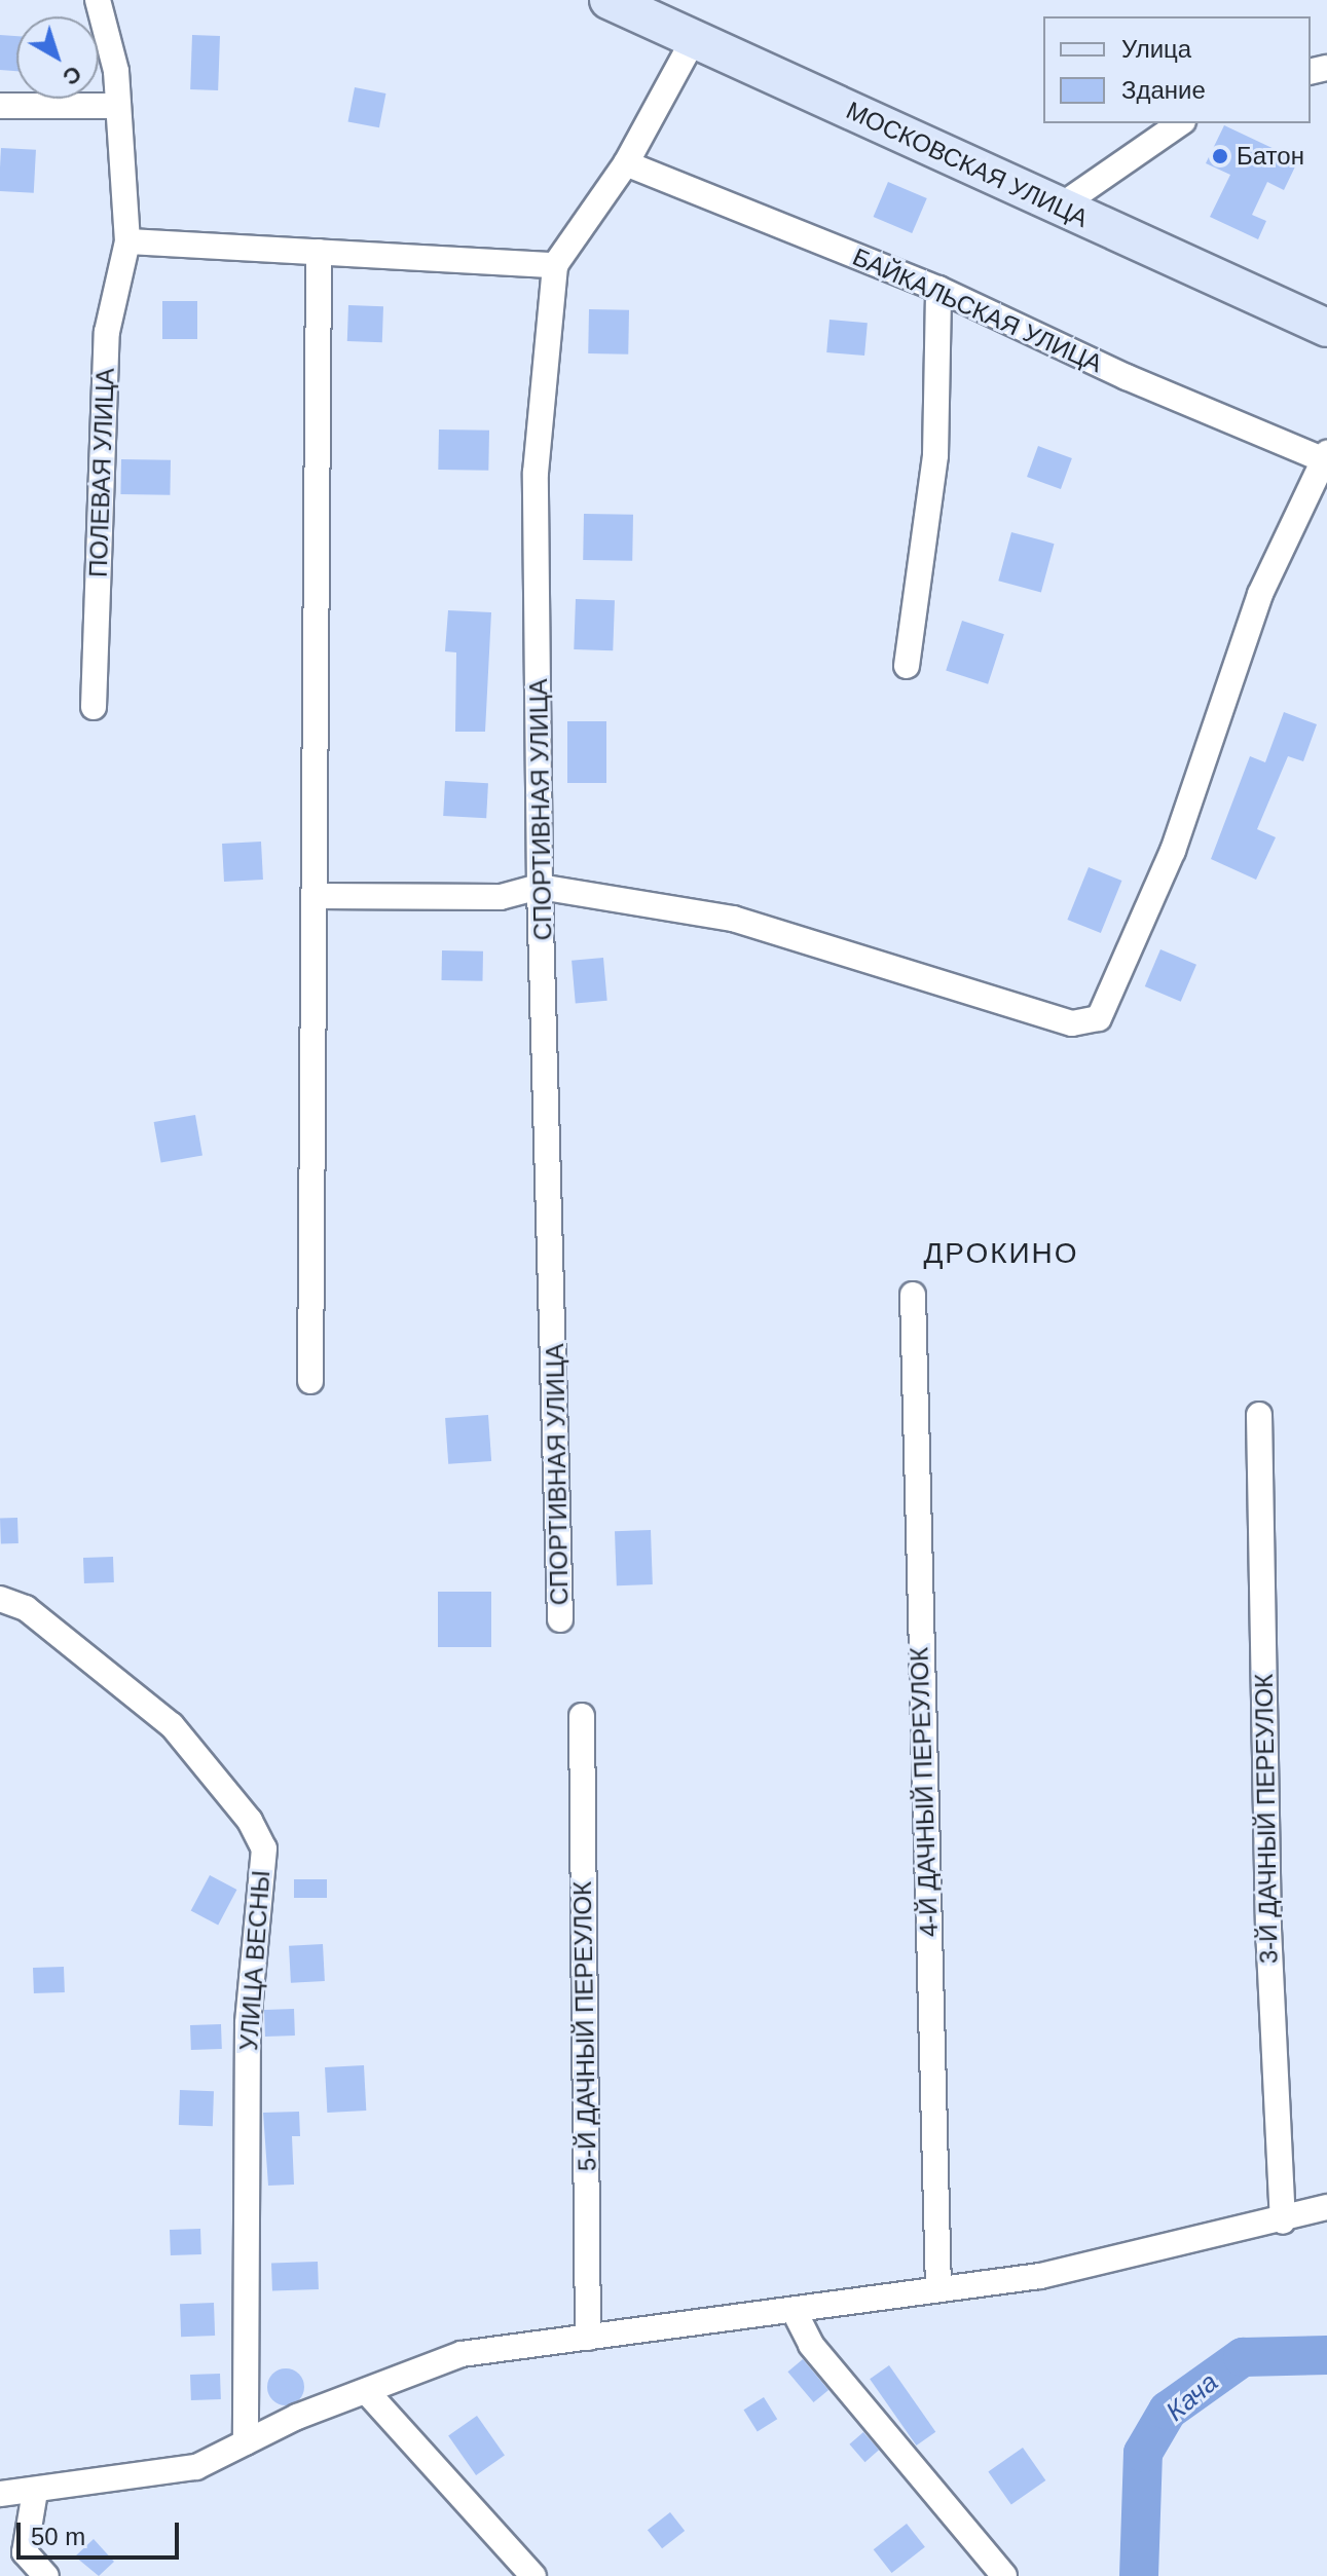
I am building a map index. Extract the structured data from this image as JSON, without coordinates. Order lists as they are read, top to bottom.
{
  "streets": {
    "street": [
      "МОСКОВСКАЯ УЛИЦА",
      "БАЙКАЛЬСКАЯ УЛИЦА",
      "ПОЛЕВАЯ УЛИЦА",
      "СПОРТИВНАЯ УЛИЦА",
      "4-Й ДАЧНЫЙ ПЕРЕУЛОК",
      "3-Й ДАЧНЫЙ ПЕРЕУЛОК",
      "УЛИЦА ВЕСНЫ",
      "5-Й ДАЧНЫЙ ПЕРЕУЛОК"
    ]
  },
  "crossings": [
    ["МОСКОВСКАЯ УЛИЦА", "СПОРТИВНАЯ УЛИЦА"],
    ["БАЙКАЛЬСКАЯ УЛИЦА", "СПОРТИВНАЯ УЛИЦА"]
  ],
  "districts": ["ДРОКИНО"],
  "water": ["Кача"],
  "places": ["Батон"],
  "legend": ["Улица", "Здание"],
  "scale_bar": "50 m",
  "north": "bottom right"
}
